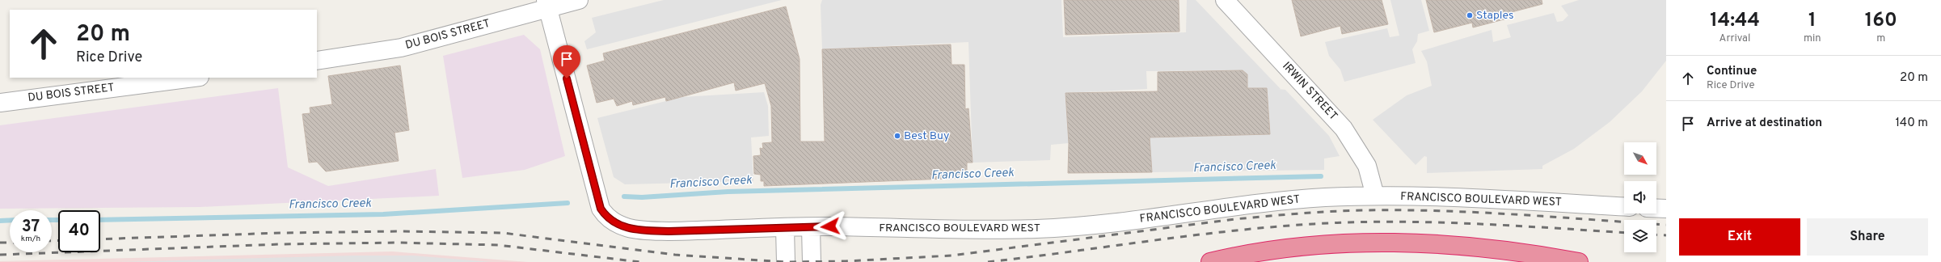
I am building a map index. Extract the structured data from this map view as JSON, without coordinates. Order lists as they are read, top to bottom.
{
  "streets": {
    "street": ["DU BOIS STREET", "IRWIN STREET", "FRANCISCO BOULEVARD WEST"]
  },
  "crossings": [
    ["DU BOIS STREET", "FRANCISCO BOULEVARD WEST"],
    ["IRWIN STREET", "FRANCISCO BOULEVARD WEST"]
  ],
  "water": ["Francisco Creek"],
  "places": ["Staples", "Best Buy"],
  "north": "bottom right",
  "page": {
    "eta": [
      "14:44",
      "Arrival",
      "1",
      "min",
      "160",
      "m"
    ],
    "turn": ["20 m", "Rice Drive"],
    "list": [
      {
        "name": "Continue",
        "note": "Rice Drive",
        "value": "20 m"
      },
      {
        "name": "Arrive at destination",
        "value": "140 m"
      }
    ],
    "speed": "37 km/h",
    "limit": "40",
    "buttons": ["Exit", "Share"]
  }
}
